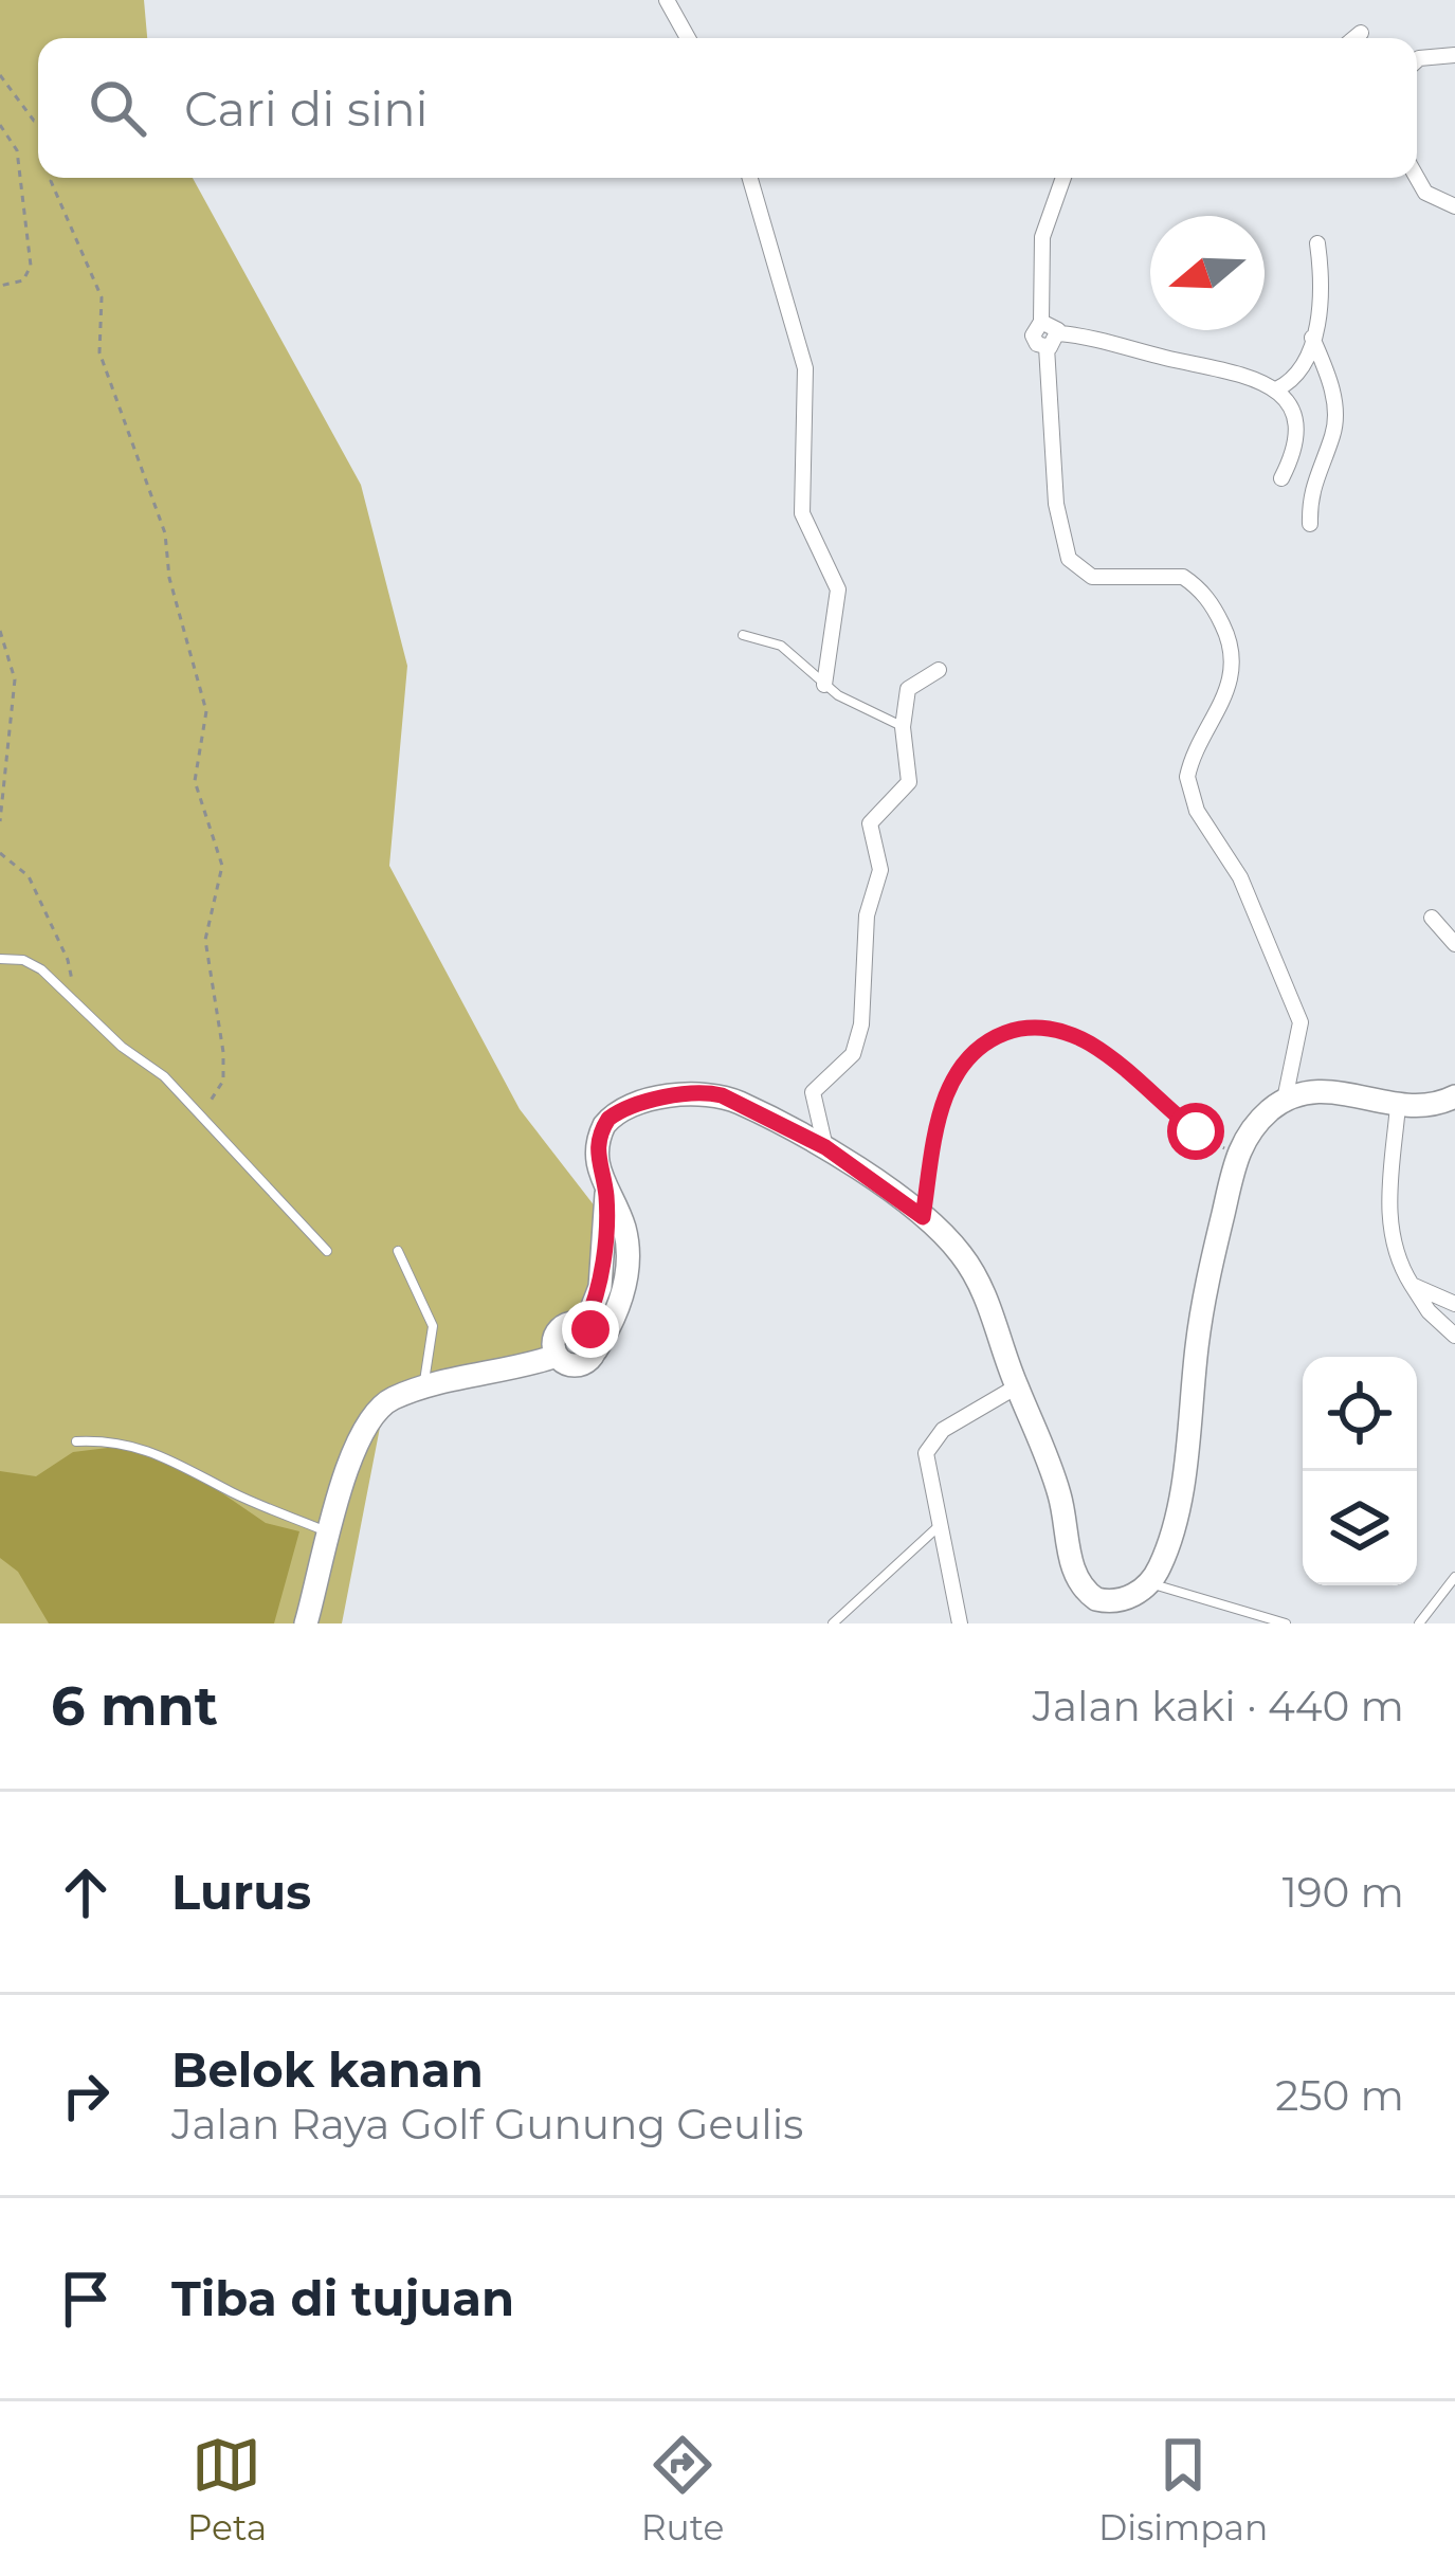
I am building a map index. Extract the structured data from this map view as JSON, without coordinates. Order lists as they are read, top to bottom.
{
  "north": "left",
  "page": {
    "search": "Cari di sini",
    "heading": ["6 mnt", "Jalan kaki · 440 m"],
    "list": [
      ["Lurus", "190 m"],
      ["Belok kanan", "Jalan Raya Golf Gunung Geulis", "250 m"],
      "Tiba di tujuan"
    ],
    "nav": ["Peta", "Rute", "Disimpan"]
  }
}
